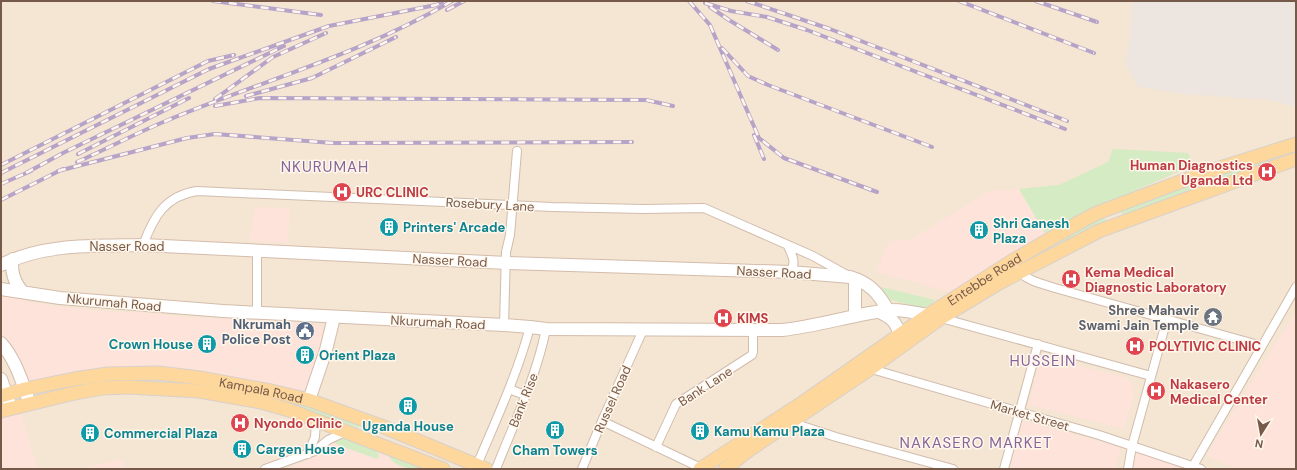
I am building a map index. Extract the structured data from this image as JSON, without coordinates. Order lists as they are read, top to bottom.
{
  "streets": {
    "main road": ["Entebbe Road", "Kampala Road"],
    "street": [
      "Rosebury Lane",
      "Nasser Road",
      "Nkurumah Road",
      "Bank Lane",
      "Russel Road",
      "Bank Rise",
      "Market Street"
    ]
  },
  "crossings": [
    ["Rosebury Lane", "Nasser Road"],
    ["Nasser Road", "Nkurumah Road"],
    ["Entebbe Road", "Nkurumah Road"],
    ["Entebbe Road", "Market Street"],
    ["Nkurumah Road", "Bank Lane"],
    ["Nkurumah Road", "Russel Road"],
    ["Nkurumah Road", "Bank Rise"],
    ["Kampala Road", "Bank Rise"]
  ],
  "districts": ["NKURUMAH", "HUSSEIN", "NAKASERO MARKET"],
  "places": {
    "hospital": [
      "Human Diagnostics Uganda Ltd",
      "URC CLINIC",
      "Kema Medical Diagnostic Laboratory",
      "KIMS",
      "POLYTIVIC CLINIC",
      "Nakasero Medical Center",
      "Nyondo Clinic"
    ],
    "building": [
      "Printers' Arcade",
      "Shri Ganesh Plaza",
      "Crown House",
      "Orient Plaza",
      "Uganda House",
      "Cham Towers",
      "Kamu Kamu Plaza",
      "Commercial Plaza",
      "Cargen House"
    ],
    "temple": ["Shree Mahavir Swami Jain Temple"],
    "public building": ["Nkrumah Police Post"]
  },
  "north": "bottom"
}
